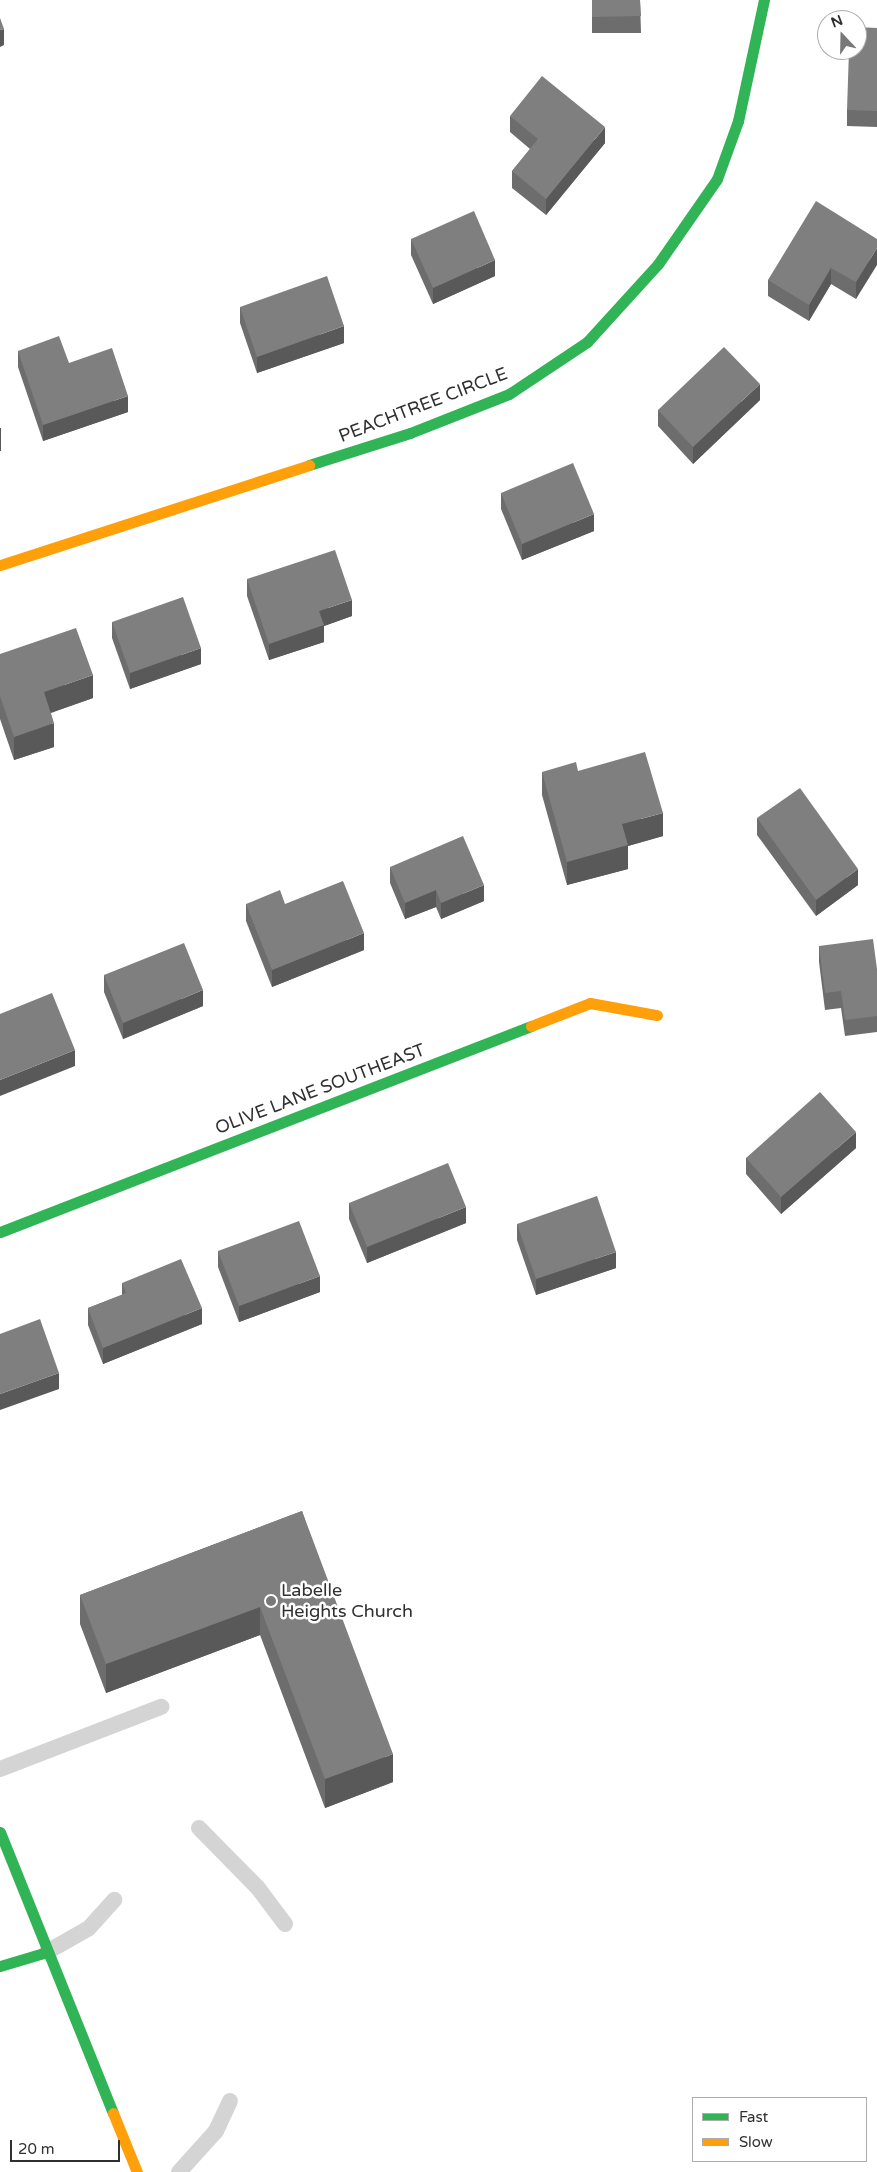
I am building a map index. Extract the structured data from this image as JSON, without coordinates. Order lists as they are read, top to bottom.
{
  "streets": {
    "street": ["PEACHTREE CIRCLE", "OLIVE LANE SOUTHEAST"]
  },
  "places": ["Labelle Heights Church"],
  "legend": ["Fast", "Slow"],
  "scale_bar": "20 m",
  "north": "top"
}
